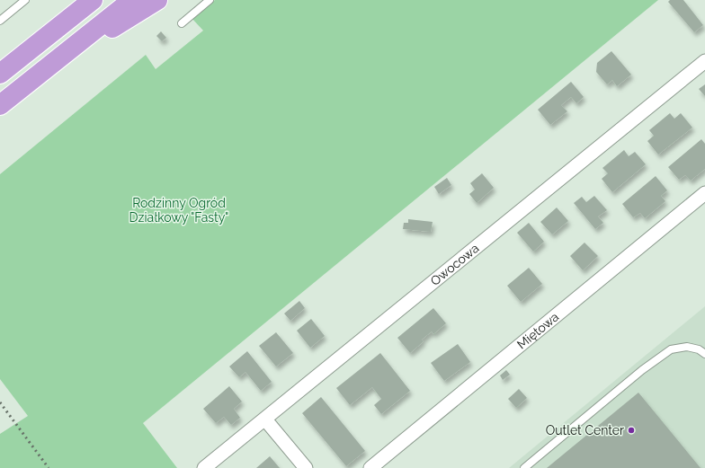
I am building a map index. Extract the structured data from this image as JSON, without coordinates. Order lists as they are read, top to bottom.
{
  "streets": {
    "street": ["Owocowa", "Miętowa"]
  },
  "parks": ["Rodzinny Ogród Działkowy \"Fasty\""],
  "places": ["Outlet Center"]
}
